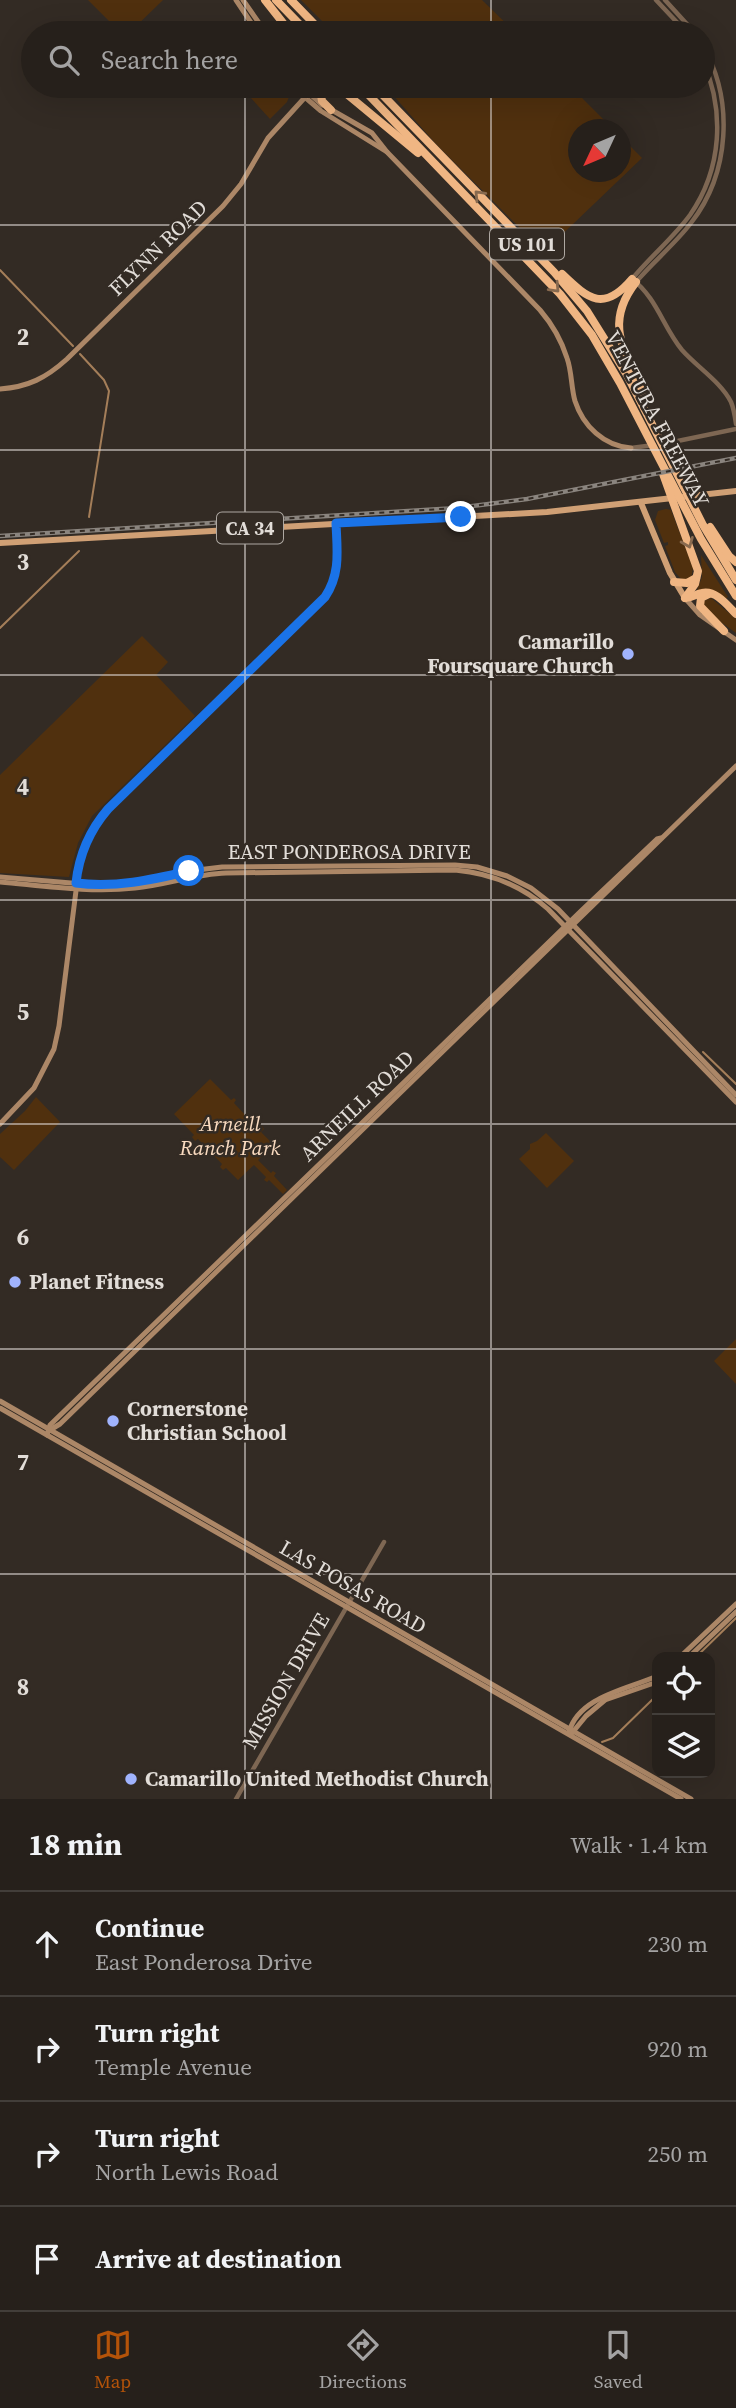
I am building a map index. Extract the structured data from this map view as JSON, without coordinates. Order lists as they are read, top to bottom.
{
  "streets": {
    "highway": ["US 101", "VENTURA FREEWAY"],
    "main road": [
      "FLYNN ROAD",
      "CA 34",
      "EAST PONDEROSA DRIVE",
      "ARNEILL ROAD",
      "LAS POSAS ROAD"
    ],
    "street": ["MISSION DRIVE"]
  },
  "crossings": [
    ["EAST PONDEROSA DRIVE", "ARNEILL ROAD"],
    ["ARNEILL ROAD", "LAS POSAS ROAD"],
    ["LAS POSAS ROAD", "MISSION DRIVE"]
  ],
  "parks": ["Arneill Ranch Park"],
  "places": [
    "Camarillo Foursquare Church",
    "Planet Fitness",
    "Cornerstone Christian School",
    "Camarillo United Methodist Church"
  ],
  "north": "bottom left",
  "page": {
    "search": "Search here",
    "heading": ["18 min", "Walk · 1.4 km"],
    "list": [
      ["Continue", "East Ponderosa Drive", "230 m"],
      ["Turn right", "Temple Avenue", "920 m"],
      ["Turn right", "North Lewis Road", "250 m"],
      "Arrive at destination"
    ],
    "nav": ["Map", "Directions", "Saved"]
  },
  "grid": {
    "rows": [
      "2",
      "3",
      "4",
      "5",
      "6",
      "7",
      "8"
    ]
  }
}
